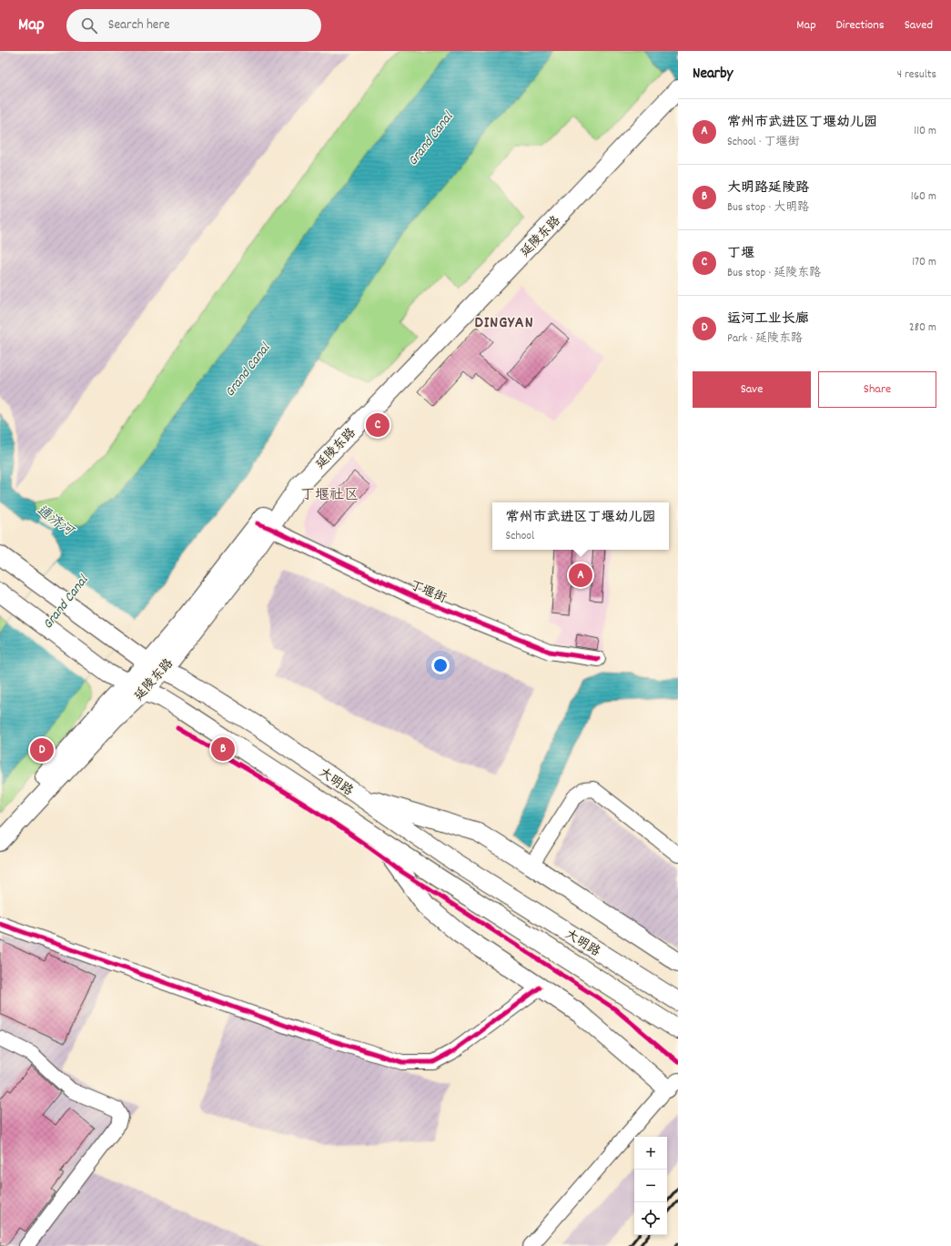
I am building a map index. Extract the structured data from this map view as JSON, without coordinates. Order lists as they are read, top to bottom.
{
  "streets": {
    "main road": ["延陵东路", "大明路"],
    "street": ["丁堰街"]
  },
  "crossings": [
    ["延陵东路", "丁堰街"],
    ["延陵东路", "大明路"]
  ],
  "districts": ["DINGYAN", "丁堰社区"],
  "water": ["Grand Canal", "通济河"],
  "page": {
    "header": "Map",
    "search": "Search here",
    "nav": ["Map", "Directions", "Saved"],
    "heading": ["Nearby", "4 results"],
    "list": [
      {
        "mark": "A",
        "name": "常州市武进区丁堰幼儿园",
        "note": "School · 丁堰街",
        "value": "110 m"
      },
      {
        "mark": "B",
        "name": "大明路延陵路",
        "note": "Bus stop · 大明路",
        "value": "160 m"
      },
      {
        "mark": "C",
        "name": "丁堰",
        "note": "Bus stop · 延陵东路",
        "value": "170 m"
      },
      {
        "mark": "D",
        "name": "运河工业长廊",
        "note": "Park · 延陵东路",
        "value": "280 m"
      }
    ],
    "buttons": ["Save", "Share"],
    "pins": [
      "C",
      "A",
      "B",
      "D"
    ],
    "popup": ["常州市武进区丁堰幼儿园", "School"],
    "map_buttons": ["+", "−"]
  }
}
